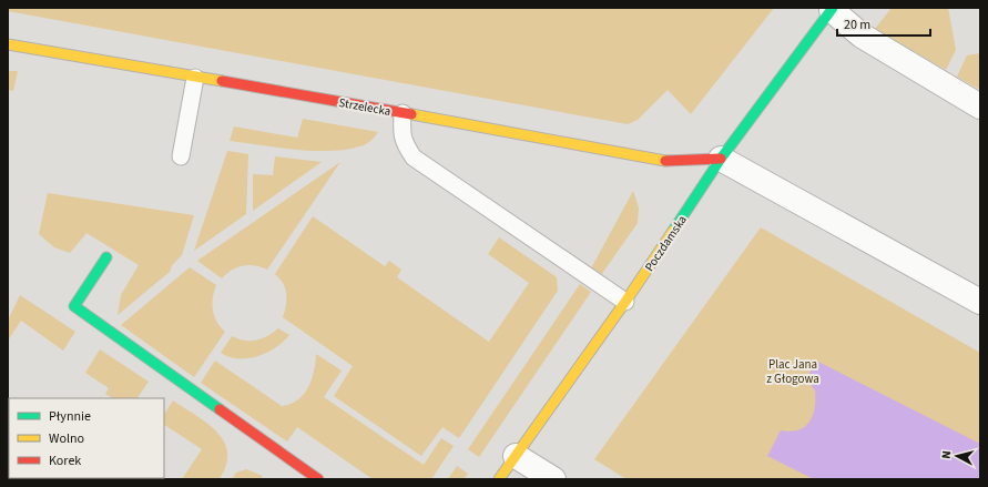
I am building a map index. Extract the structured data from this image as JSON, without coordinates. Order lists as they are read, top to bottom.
{
  "streets": {
    "street": ["Strzelecka", "Poczdamska"]
  },
  "crossings": [
    ["Strzelecka", "Poczdamska"]
  ],
  "parks": ["Plac Jana z Głogowa"],
  "legend": ["Płynnie", "Wolno", "Korek"],
  "scale_bar": "20 m",
  "north": "left"
}
